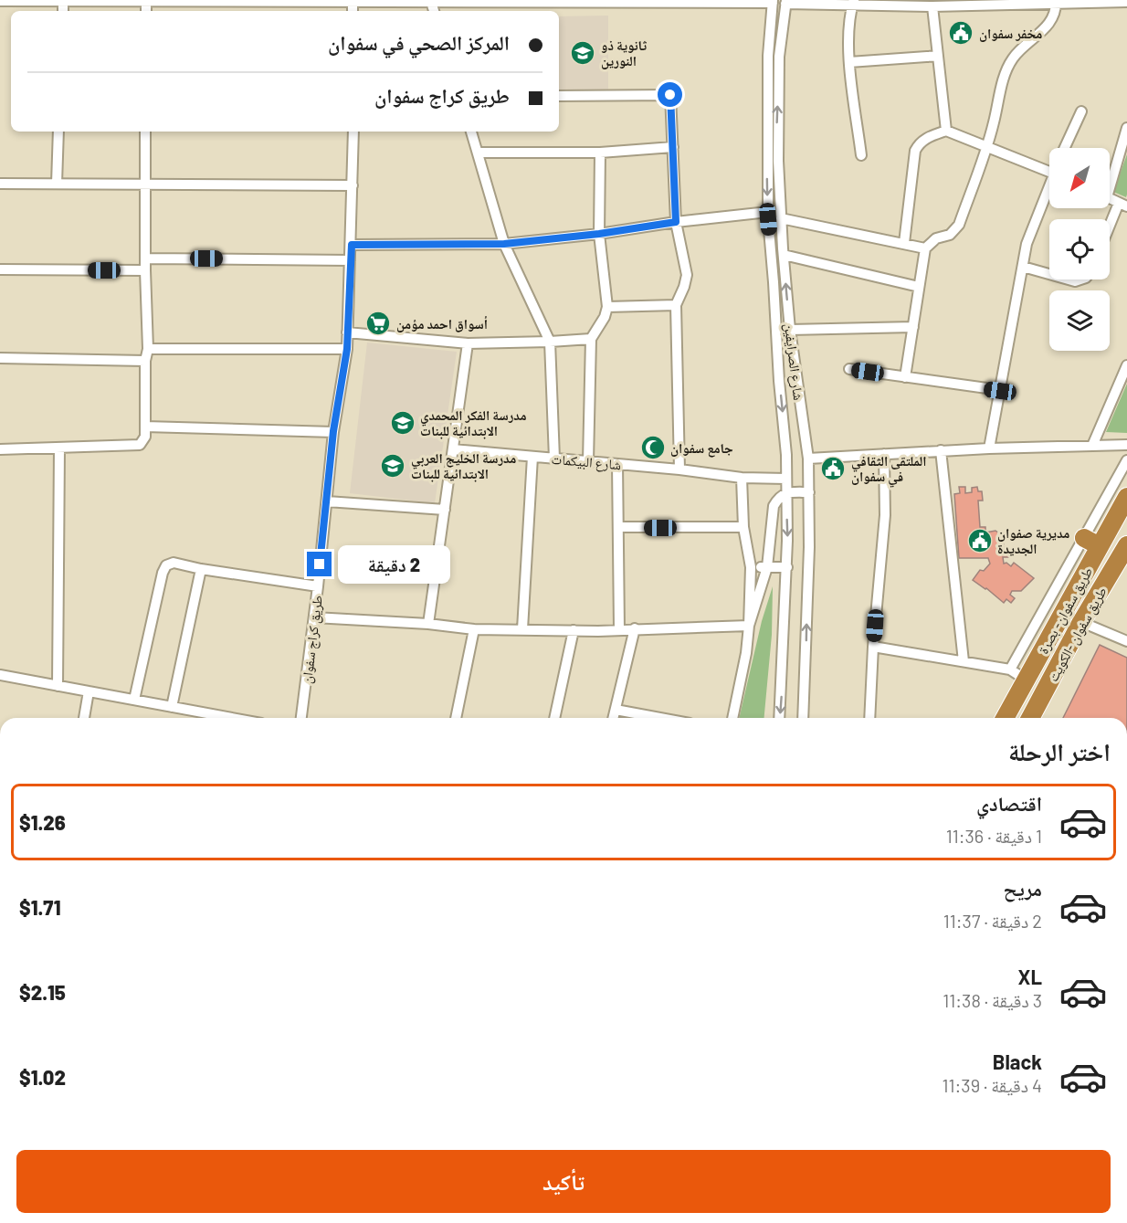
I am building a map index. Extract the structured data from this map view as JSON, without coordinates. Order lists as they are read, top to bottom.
{
  "streets": {
    "highway": ["طريق سفوان- بصرة", "طريق سفوان -الكويت"],
    "street": ["شارع الصرايفين", "شارع البيكمات", "طريق كراج سفوان"]
  },
  "crossings": [
    ["شارع الصرايفين", "شارع البيكمات"]
  ],
  "places": {
    "public building": ["مخفر سفوان", "الملتقى الثقافي في سفوان", "مديرية صفوان الجديدة"],
    "school or university": ["ثانوية ذو النورين", "مدرسة الفكر المحمدي الابتدائية للبنات", "مدرسة الخليج العربي الابتدائية للبنات"],
    "supermarket": ["أسواق احمد مؤمن"],
    "mosque": ["جامع سفوان"]
  },
  "north": "bottom left",
  "page": {
    "banner": ["المركز الصحي في سفوان", "طريق كراج سفوان"],
    "bubble": "2 دقيقة",
    "heading": "اختر الرحلة",
    "list": [
      {
        "name": "اقتصادي",
        "note": "1 دقيقة · 11:36",
        "value": "$1.26"
      },
      {
        "name": "مريح",
        "note": "2 دقيقة · 11:37",
        "value": "$1.71"
      },
      {
        "name": "XL",
        "note": "3 دقيقة · 11:38",
        "value": "$2.15"
      },
      {
        "name": "Black",
        "note": "4 دقيقة · 11:39",
        "value": "$1.02"
      }
    ],
    "buttons": "تأكيد"
  }
}
